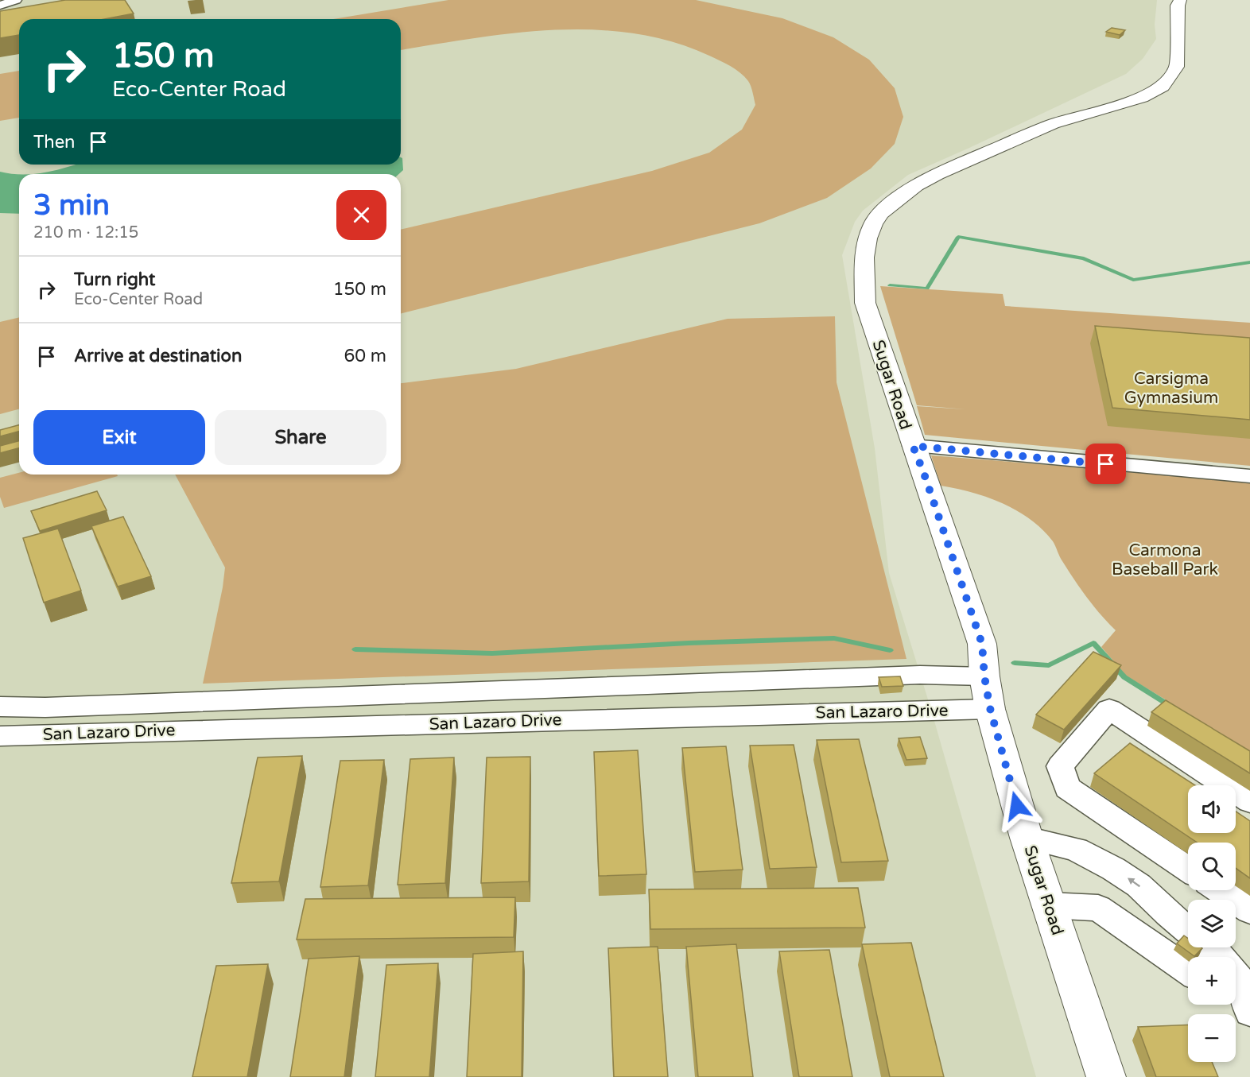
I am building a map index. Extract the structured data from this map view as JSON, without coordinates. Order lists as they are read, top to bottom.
{
  "streets": {
    "main road": ["Sugar Road"],
    "street": ["San Lazaro Drive"]
  },
  "crossings": [
    ["Sugar Road", "San Lazaro Drive"]
  ],
  "parks": ["Carsigma Gymnasium", "Carmona Baseball Park"],
  "page": {
    "turn": ["150 m", "Eco-Center Road"],
    "then": "Then",
    "heading": ["3 min", "210 m · 12:15"],
    "list": [
      {
        "name": "Turn right",
        "note": "Eco-Center Road",
        "value": "150 m"
      },
      {
        "name": "Arrive at destination",
        "value": "60 m"
      }
    ],
    "buttons": ["Exit", "Share"],
    "map_buttons": ["+", "−"]
  }
}
